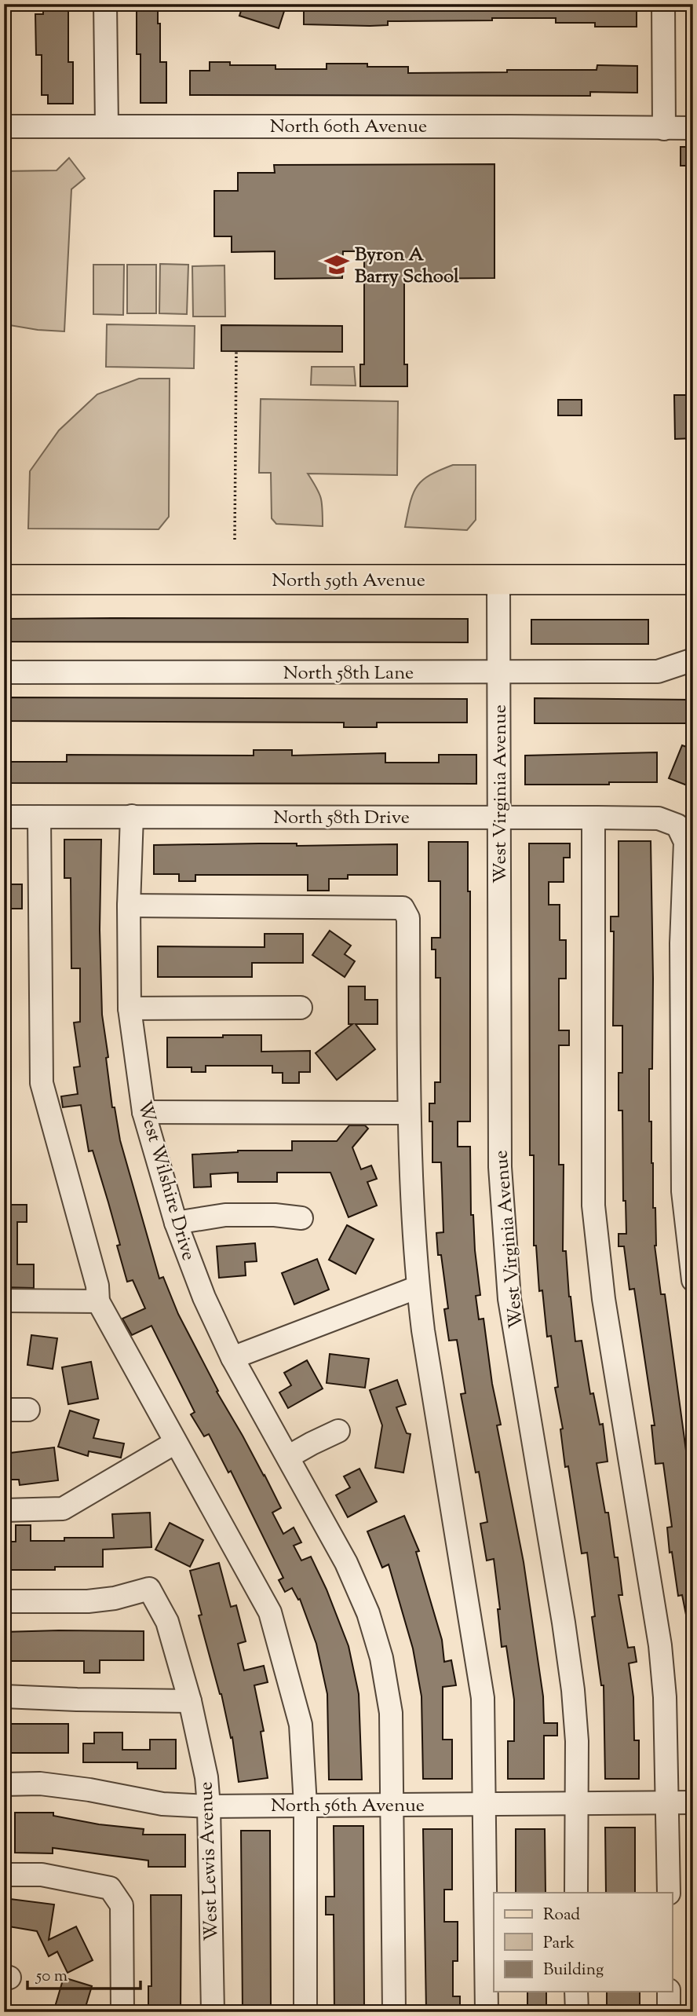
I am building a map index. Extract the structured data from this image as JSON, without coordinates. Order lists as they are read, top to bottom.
{
  "streets": {
    "main road": ["North 59th Avenue"],
    "street": [
      "North 60th Avenue",
      "North 58th Lane",
      "West Virginia Avenue",
      "North 58th Drive",
      "West Wilshire Drive",
      "North 56th Avenue",
      "West Lewis Avenue"
    ]
  },
  "crossings": [
    ["North 59th Avenue", "West Virginia Avenue"],
    ["North 58th Lane", "West Virginia Avenue"],
    ["West Virginia Avenue", "North 58th Drive"],
    ["West Virginia Avenue", "North 56th Avenue"],
    ["North 58th Drive", "West Wilshire Drive"],
    ["West Wilshire Drive", "North 56th Avenue"],
    ["North 56th Avenue", "West Lewis Avenue"]
  ],
  "places": {
    "school or university": ["Byron A Barry School"]
  },
  "legend": ["Road", "Park", "Building"],
  "scale_bar": "50 m"
}
